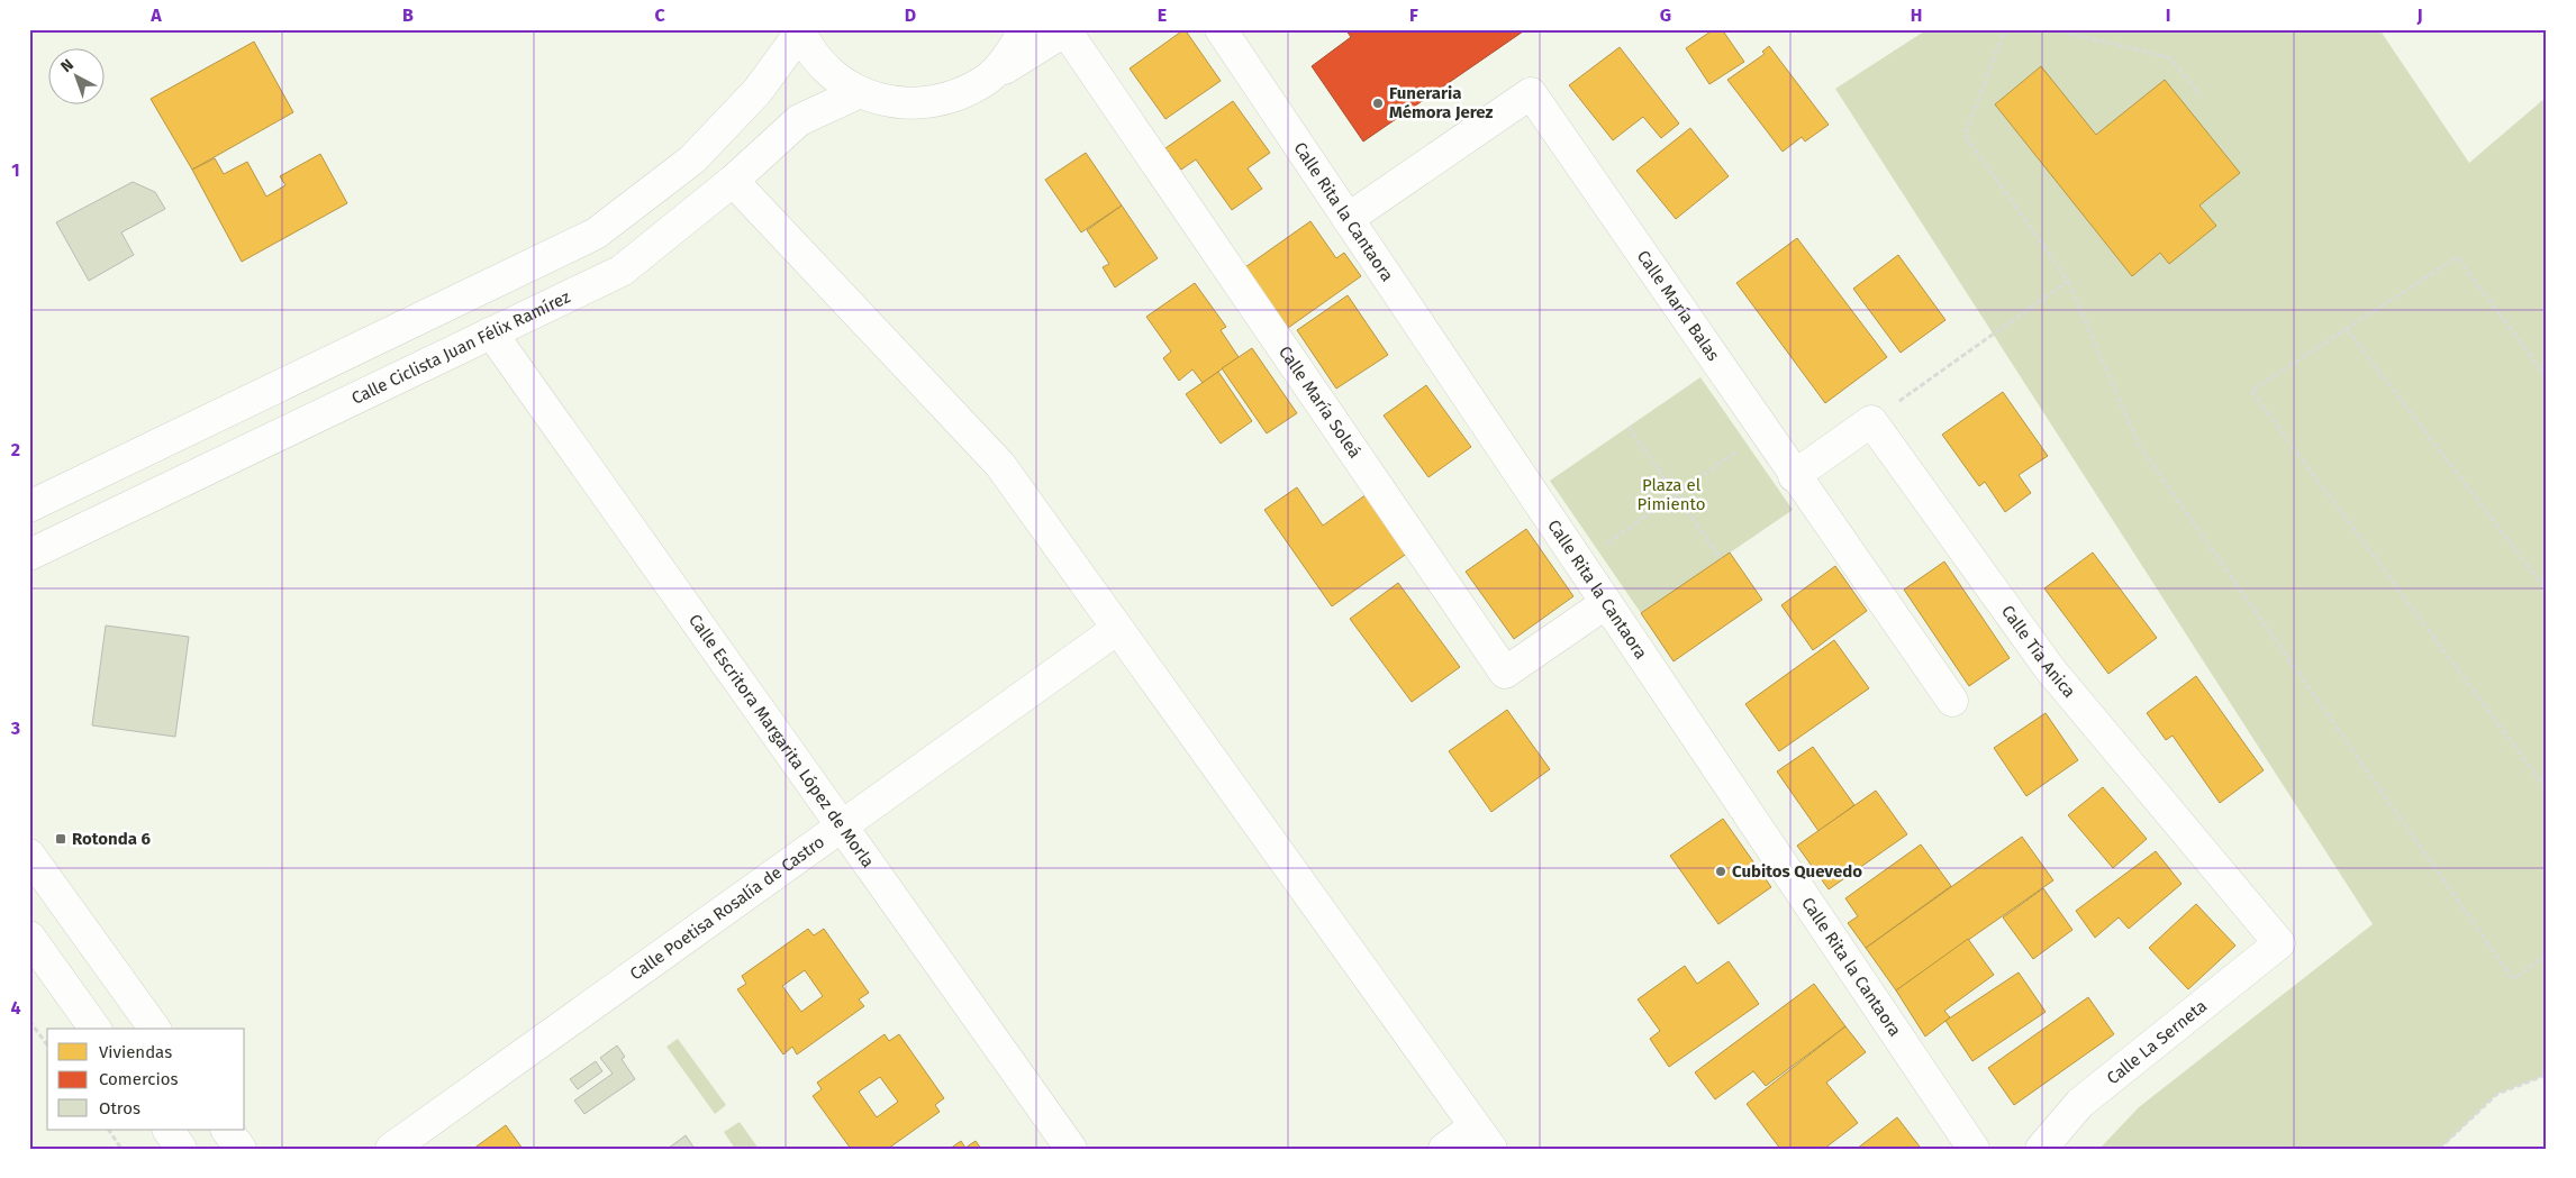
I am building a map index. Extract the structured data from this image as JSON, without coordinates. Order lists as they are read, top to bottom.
{
  "streets": {
    "street": [
      "Calle Rita la Cantaora",
      "Calle María Balas",
      "Calle Ciclista Juan Félix Ramírez",
      "Calle María Soleá",
      "Calle Tía Anica",
      "Calle Escritora Margarita López de Morla",
      "Calle Poetisa Rosalía de Castro",
      "Calle La Serneta"
    ]
  },
  "crossings": [
    ["Calle Rita la Cantaora", "Calle María Balas"],
    ["Calle Rita la Cantaora", "Calle María Soleá"],
    ["Calle Ciclista Juan Félix Ramírez", "Calle Escritora Margarita López de Morla"],
    ["Calle Tía Anica", "Calle La Serneta"],
    ["Calle Escritora Margarita López de Morla", "Calle Poetisa Rosalía de Castro"]
  ],
  "parks": ["Plaza el Pimiento"],
  "places": {
    "other": ["Funeraria Mémora Jerez", "Cubitos Quevedo"],
    "transit": ["Rotonda 6"]
  },
  "legend": ["Viviendas", "Comercios", "Otros"],
  "north": "top left",
  "grid": {
    "columns": [
      "A",
      "B",
      "C",
      "D",
      "E",
      "F",
      "G",
      "H",
      "I",
      "J"
    ],
    "rows": [
      "1",
      "2",
      "3",
      "4"
    ]
  }
}
